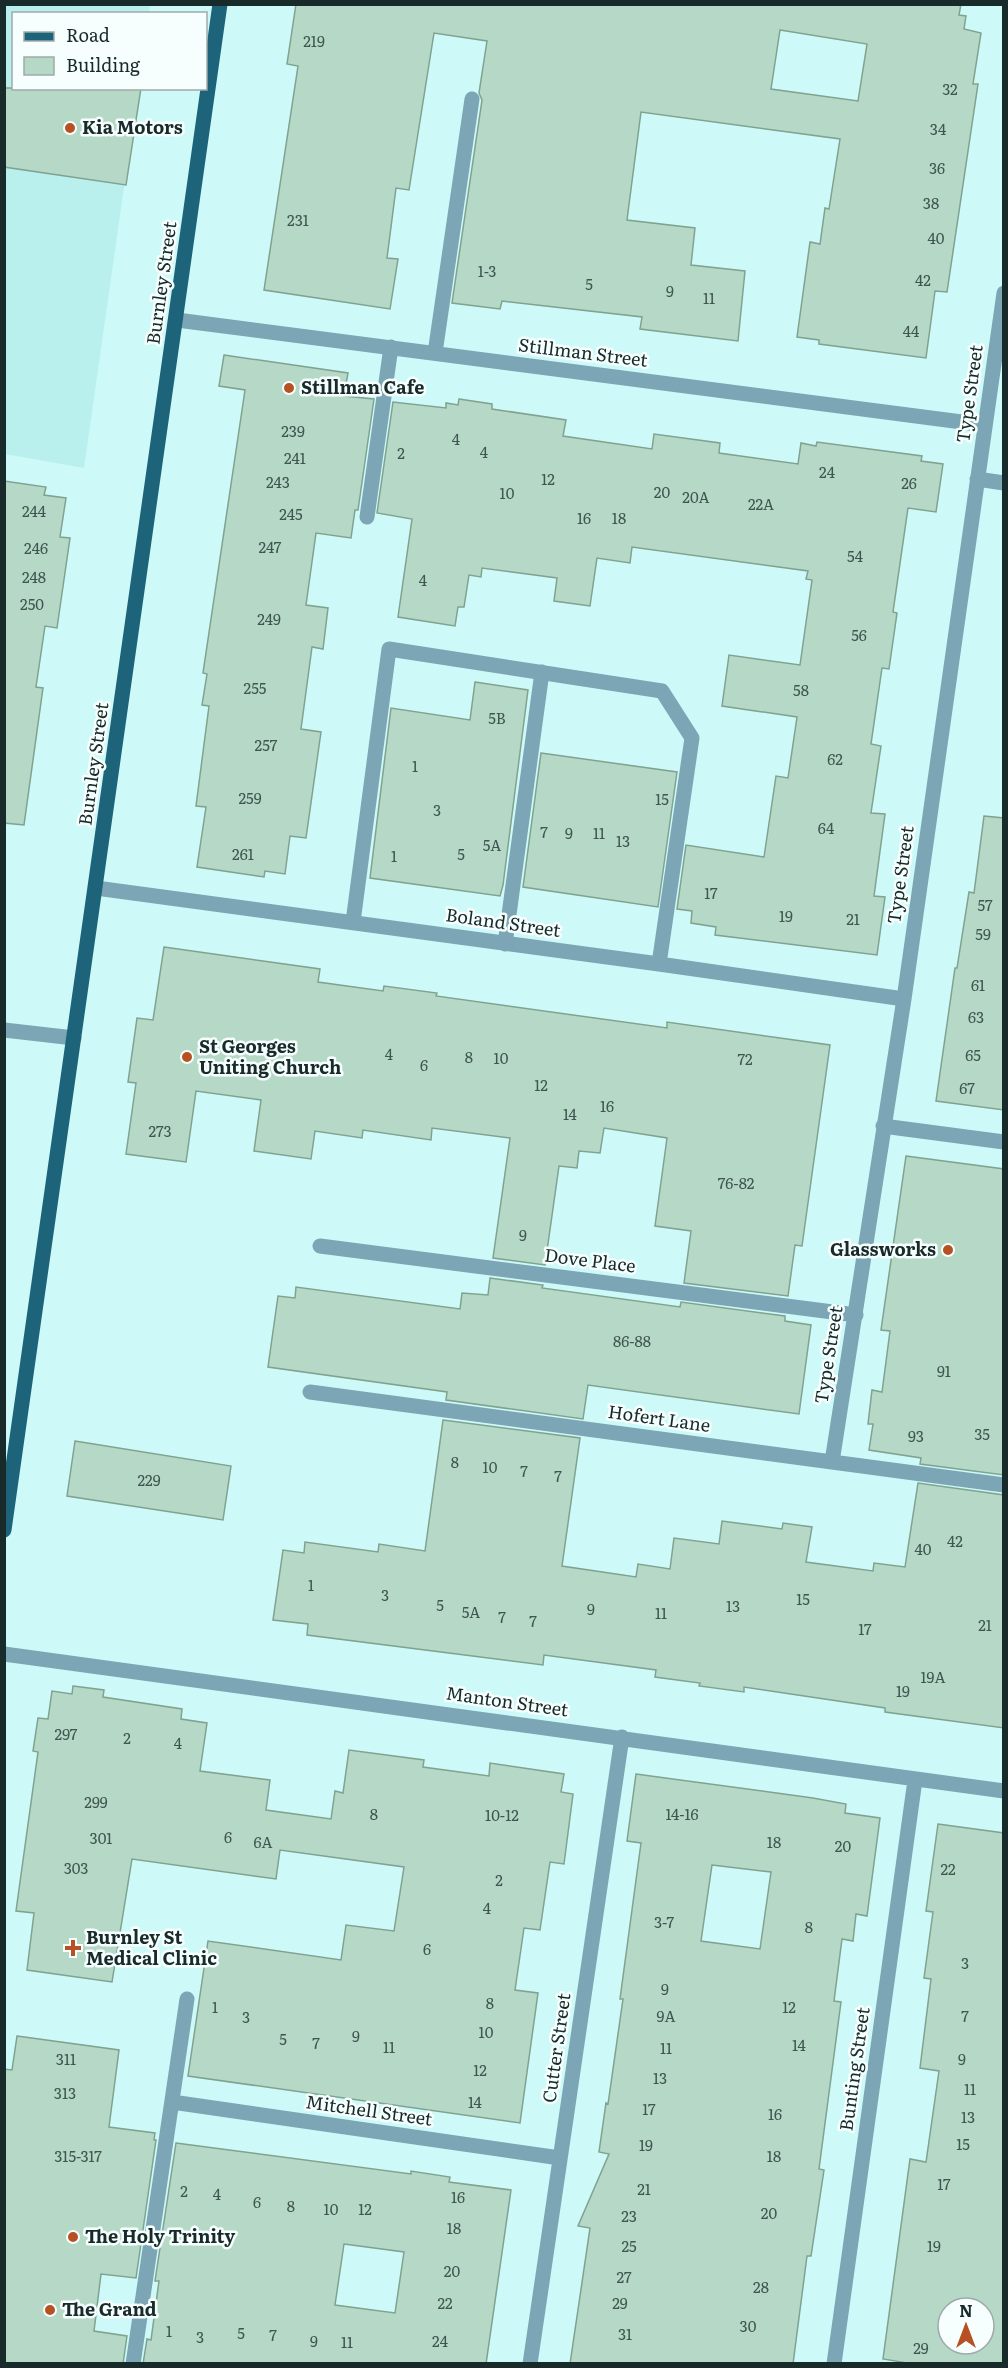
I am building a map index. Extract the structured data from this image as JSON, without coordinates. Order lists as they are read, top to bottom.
{
  "streets": {
    "main road": ["Burnley Street"],
    "street": [
      "Stillman Street",
      "Type Street",
      "Boland Street",
      "Dove Place",
      "Hofert Lane",
      "Manton Street",
      "Cutter Street",
      "Bunting Street",
      "Mitchell Street"
    ]
  },
  "crossings": [
    ["Burnley Street", "Stillman Street"],
    ["Burnley Street", "Boland Street"],
    ["Stillman Street", "Type Street"],
    ["Type Street", "Boland Street"],
    ["Type Street", "Dove Place"],
    ["Type Street", "Hofert Lane"],
    ["Manton Street", "Cutter Street"],
    ["Manton Street", "Bunting Street"],
    ["Cutter Street", "Mitchell Street"]
  ],
  "places": {
    "other": [
      "Kia Motors",
      "Stillman Cafe",
      "St Georges Uniting Church",
      "Glassworks",
      "The Holy Trinity",
      "The Grand"
    ],
    "health": ["Burnley St Medical Clinic"]
  },
  "house_numbers": [
    "219",
    "32",
    "34",
    "36",
    "38",
    "231",
    "40",
    "1-3",
    "42",
    "5",
    "9",
    "11",
    "44",
    "239",
    "4",
    "4",
    "2",
    "241",
    "24",
    "12",
    "243",
    "26",
    "20",
    "10",
    "20A",
    "22A",
    "244",
    "245",
    "16",
    "18",
    "247",
    "246",
    "54",
    "248",
    "4",
    "250",
    "249",
    "56",
    "255",
    "58",
    "5B",
    "257",
    "62",
    "1",
    "259",
    "15",
    "3",
    "64",
    "7",
    "9",
    "11",
    "13",
    "5A",
    "261",
    "5",
    "1",
    "17",
    "57",
    "19",
    "21",
    "59",
    "61",
    "63",
    "4",
    "65",
    "8",
    "10",
    "72",
    "6",
    "12",
    "67",
    "16",
    "14",
    "273",
    "76-82",
    "9",
    "86-88",
    "91",
    "35",
    "93",
    "8",
    "10",
    "7",
    "7",
    "229",
    "42",
    "40",
    "1",
    "3",
    "15",
    "5",
    "13",
    "9",
    "5A",
    "11",
    "7",
    "7",
    "21",
    "17",
    "19A",
    "19",
    "297",
    "2",
    "4",
    "299",
    "8",
    "14-16",
    "10-12",
    "6",
    "301",
    "6A",
    "18",
    "20",
    "303",
    "22",
    "2",
    "4",
    "3-7",
    "8",
    "6",
    "3",
    "9",
    "8",
    "1",
    "12",
    "9A",
    "7",
    "3",
    "10",
    "9",
    "5",
    "7",
    "14",
    "11",
    "11",
    "311",
    "9",
    "12",
    "13",
    "11",
    "313",
    "14",
    "17",
    "16",
    "13",
    "15",
    "19",
    "315-317",
    "18",
    "17",
    "21",
    "2",
    "4",
    "16",
    "6",
    "8",
    "10",
    "12",
    "20",
    "23",
    "18",
    "25",
    "19",
    "20",
    "27",
    "28",
    "22",
    "29",
    "30",
    "1",
    "5",
    "31",
    "7",
    "3",
    "9",
    "24",
    "11",
    "29"
  ],
  "legend": ["Road", "Building"],
  "north": "top"
}
